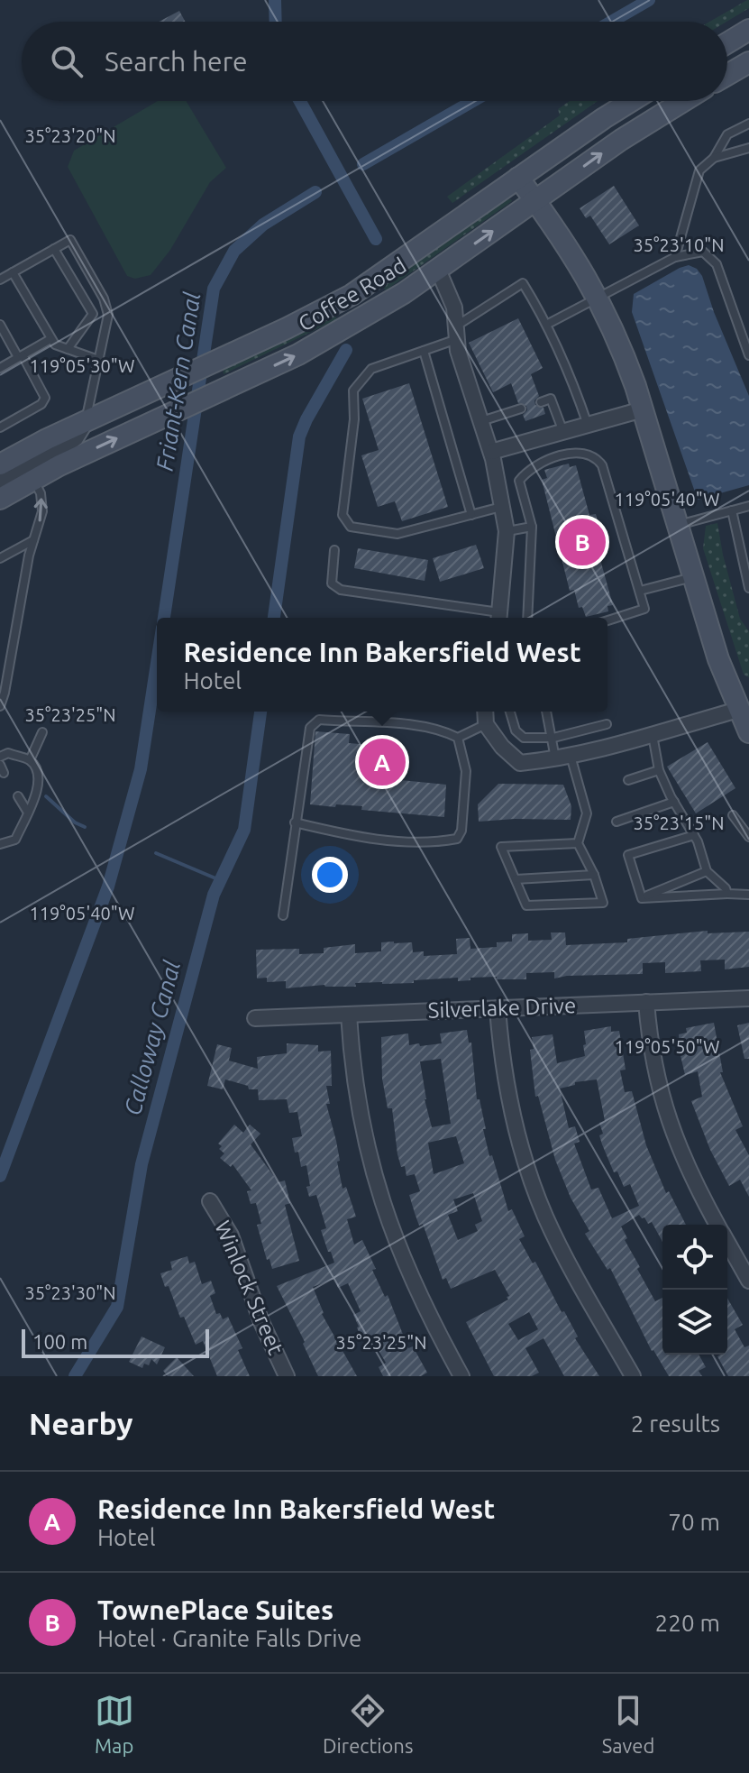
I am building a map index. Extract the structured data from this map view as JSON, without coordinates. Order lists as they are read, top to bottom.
{
  "streets": {
    "main road": ["Coffee Road"],
    "street": ["Silverlake Drive", "Winlock Street"]
  },
  "water": ["Friant-Kern Canal", "Calloway Canal"],
  "scale_bar": "100 m",
  "page": {
    "search": "Search here",
    "pins": ["B", "A"],
    "popup": ["Residence Inn Bakersfield West", "Hotel"],
    "scale": "100 m",
    "heading": ["Nearby", "2 results"],
    "list": [
      {
        "mark": "A",
        "name": "Residence Inn Bakersfield West",
        "note": "Hotel",
        "value": "70 m"
      },
      {
        "mark": "B",
        "name": "TownePlace Suites",
        "note": "Hotel · Granite Falls Drive",
        "value": "220 m"
      }
    ],
    "nav": ["Map", "Directions", "Saved"]
  },
  "coordinates": [
    "35°23'20\"N",
    "35°23'10\"N",
    "119°05'30\"W",
    "119°05'40\"W",
    "35°23'25\"N",
    "35°23'15\"N",
    "119°05'50\"W",
    "35°23'30\"N"
  ]
}
